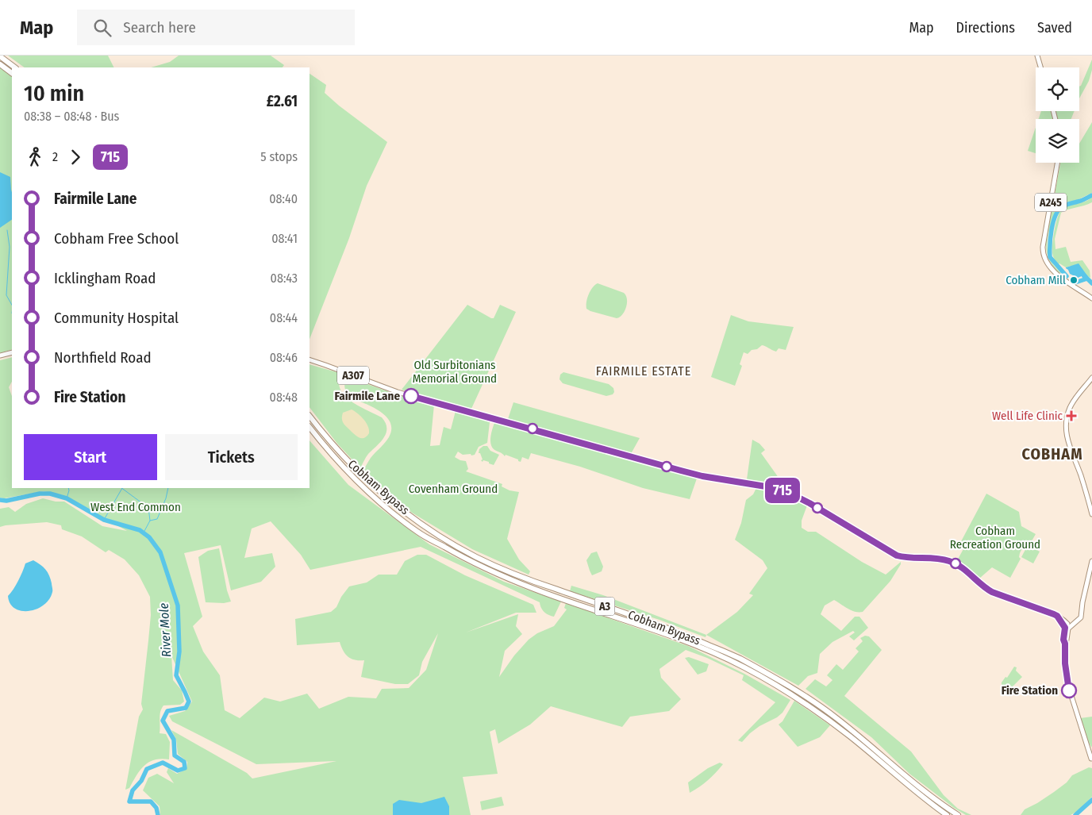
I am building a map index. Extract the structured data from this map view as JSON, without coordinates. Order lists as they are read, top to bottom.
{
  "streets": {
    "highway": ["Cobham Bypass", "A3"],
    "main road": ["A245", "A307"]
  },
  "districts": ["FAIRMILE ESTATE", "COBHAM"],
  "water": ["River Mole"],
  "parks": [
    "Old Surbitonians Memorial Ground",
    "Covenham Ground",
    "West End Common",
    "Cobham Recreation Ground"
  ],
  "places": {
    "other": ["Cobham Mill", "Fairmile Lane", "Fire Station"],
    "health": ["Well Life Clinic"]
  },
  "lines": ["bus line 715"],
  "page": {
    "header": "Map",
    "search": "Search here",
    "nav": ["Map", "Directions", "Saved"],
    "on_map": "715",
    "heading": ["10 min", "08:38 – 08:48 · Bus", "£2.61"],
    "legs": ["2", "715", "5 stops"],
    "list": [
      {
        "name": "Fairmile Lane",
        "value": "08:40"
      },
      {
        "name": "Cobham Free School",
        "value": "08:41"
      },
      {
        "name": "Icklingham Road",
        "value": "08:43"
      },
      {
        "name": "Community Hospital",
        "value": "08:44"
      },
      {
        "name": "Northfield Road",
        "value": "08:46"
      },
      {
        "name": "Fire Station",
        "value": "08:48"
      }
    ],
    "buttons": ["Start", "Tickets"]
  }
}
